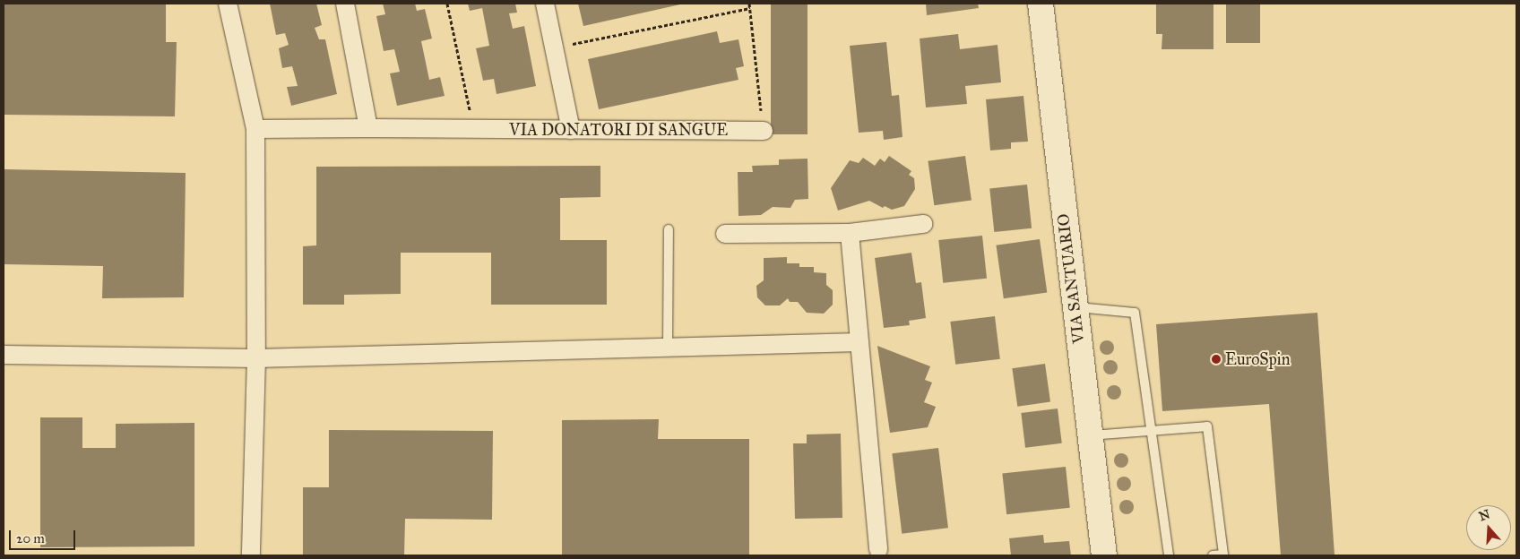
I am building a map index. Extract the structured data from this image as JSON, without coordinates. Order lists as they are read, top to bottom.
{
  "streets": {
    "street": ["VIA DONATORI DI SANGUE", "VIA SANTUARIO"]
  },
  "places": ["EuroSpin"],
  "scale_bar": "20 m",
  "north": "top"
}
